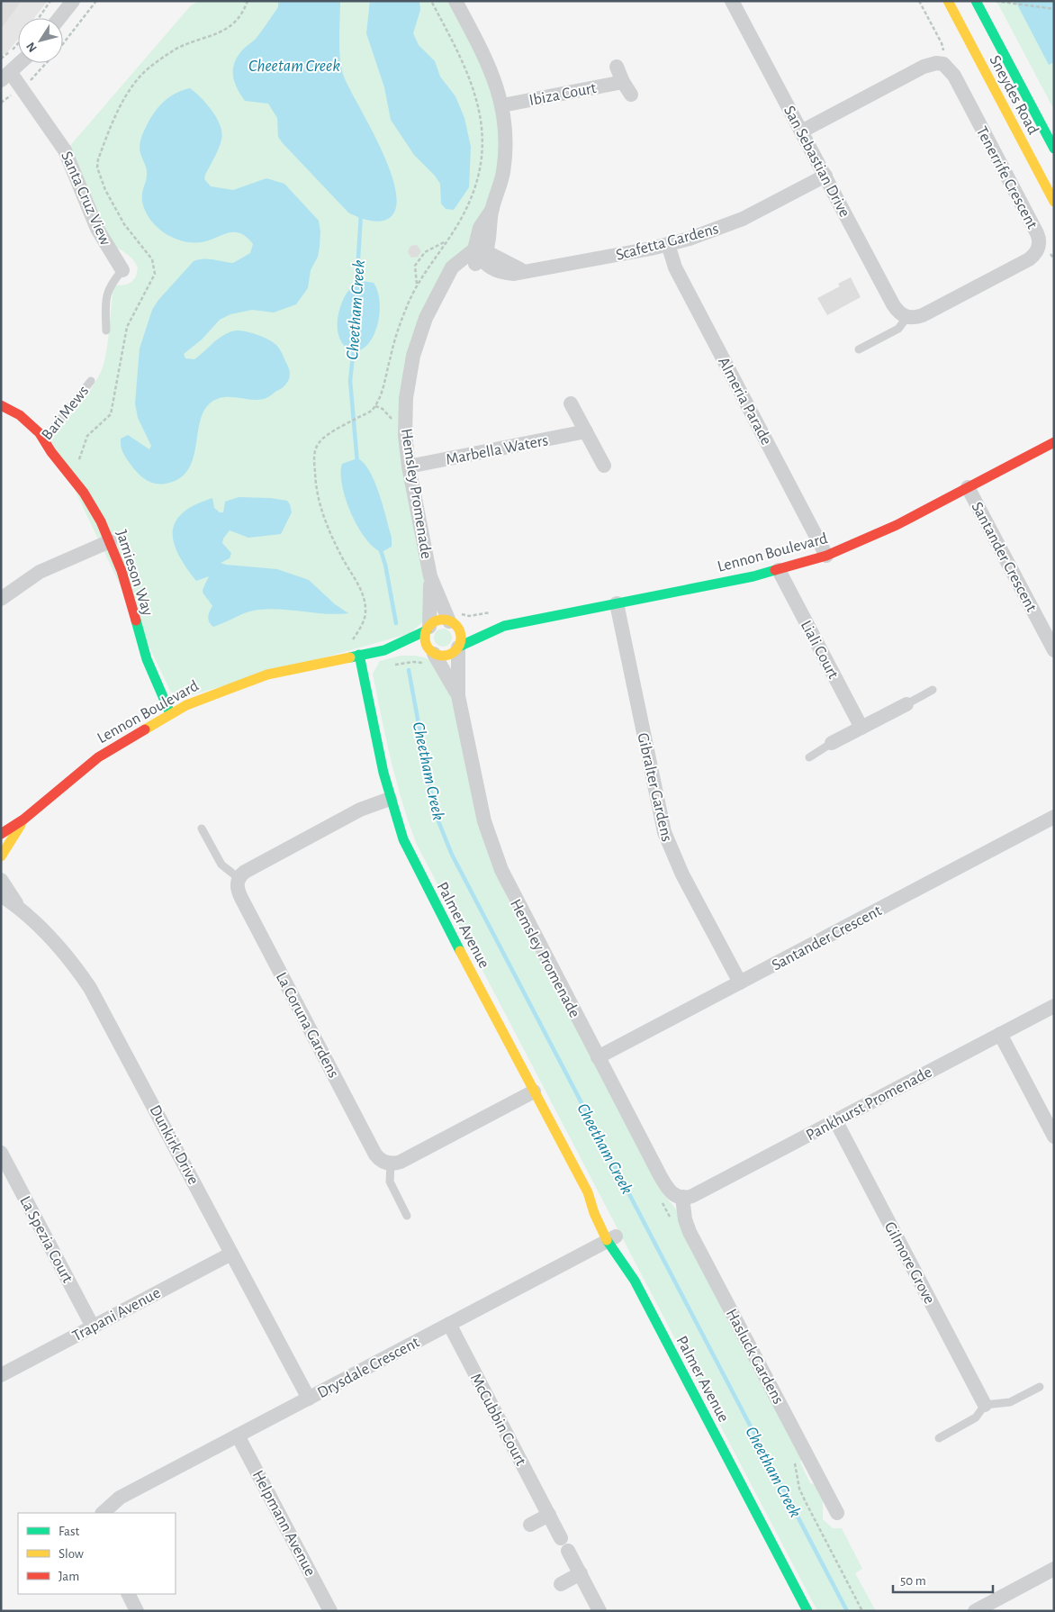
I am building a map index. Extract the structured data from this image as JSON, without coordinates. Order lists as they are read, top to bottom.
{
  "streets": {
    "street": [
      "Ibiza Court",
      "Sneydes Road",
      "San Sebastian Drive",
      "Tenerrife Crescent",
      "Santa Cruz View",
      "Scafetta Gardens",
      "Almeria Parade",
      "Marbella Waters",
      "Hemsley Promenade",
      "Lennon Boulevard",
      "Santander Crescent",
      "Jamieson Way",
      "Liali Court",
      "Gibralter Gardens",
      "Palmer Avenue",
      "La Coruna Gardens",
      "Pankhurst Promenade",
      "Dunkirk Drive",
      "La Spezia Court",
      "Gilmore Grove",
      "Trapani Avenue",
      "Hasluck Gardens",
      "Drysdale Crescent",
      "McCubbin Court",
      "Helpmann Avenue"
    ],
    "lane": ["Bari Mews"]
  },
  "crossings": [
    ["San Sebastian Drive", "Tenerrife Crescent"],
    ["San Sebastian Drive", "Scafetta Gardens"],
    ["Scafetta Gardens", "Almeria Parade"],
    ["Scafetta Gardens", "Hemsley Promenade"],
    ["Almeria Parade", "Lennon Boulevard"],
    ["Bari Mews", "Jamieson Way"],
    ["Marbella Waters", "Hemsley Promenade"],
    ["Hemsley Promenade", "Lennon Boulevard"],
    ["Hemsley Promenade", "Santander Crescent"],
    ["Hemsley Promenade", "Pankhurst Promenade"],
    ["Hemsley Promenade", "Hasluck Gardens"],
    ["Lennon Boulevard", "Santander Crescent"],
    ["Lennon Boulevard", "Jamieson Way"],
    ["Lennon Boulevard", "Liali Court"],
    ["Lennon Boulevard", "Gibralter Gardens"],
    ["Lennon Boulevard", "Palmer Avenue"],
    ["Santander Crescent", "Gibralter Gardens"],
    ["Palmer Avenue", "Drysdale Crescent"],
    ["Pankhurst Promenade", "Gilmore Grove"],
    ["Pankhurst Promenade", "Hasluck Gardens"],
    ["Dunkirk Drive", "Trapani Avenue"],
    ["Dunkirk Drive", "Drysdale Crescent"],
    ["La Spezia Court", "Trapani Avenue"],
    ["Drysdale Crescent", "McCubbin Court"],
    ["Drysdale Crescent", "Helpmann Avenue"]
  ],
  "water": ["Cheetam Creek", "Cheetham Creek"],
  "legend": ["Fast", "Slow", "Jam"],
  "scale_bar": "50 m",
  "north": "bottom left"
}
